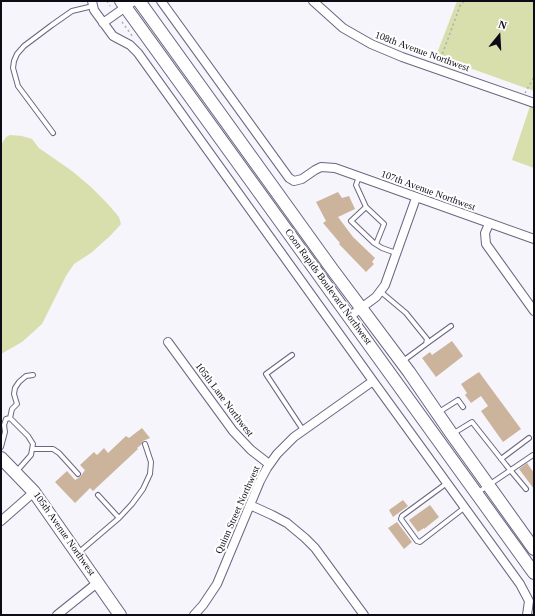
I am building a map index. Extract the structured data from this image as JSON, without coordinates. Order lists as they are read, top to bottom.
{
  "streets": {
    "main road": ["Coon Rapids Boulevard Northwest", "105th Avenue Northwest"],
    "street": [
      "108th Avenue Northwest",
      "107th Avenue Northwest",
      "105th Lane Northwest",
      "Quinn Street Northwest"
    ]
  },
  "crossings": [
    ["105th Lane Northwest", "Quinn Street Northwest"]
  ],
  "north": "top"
}
